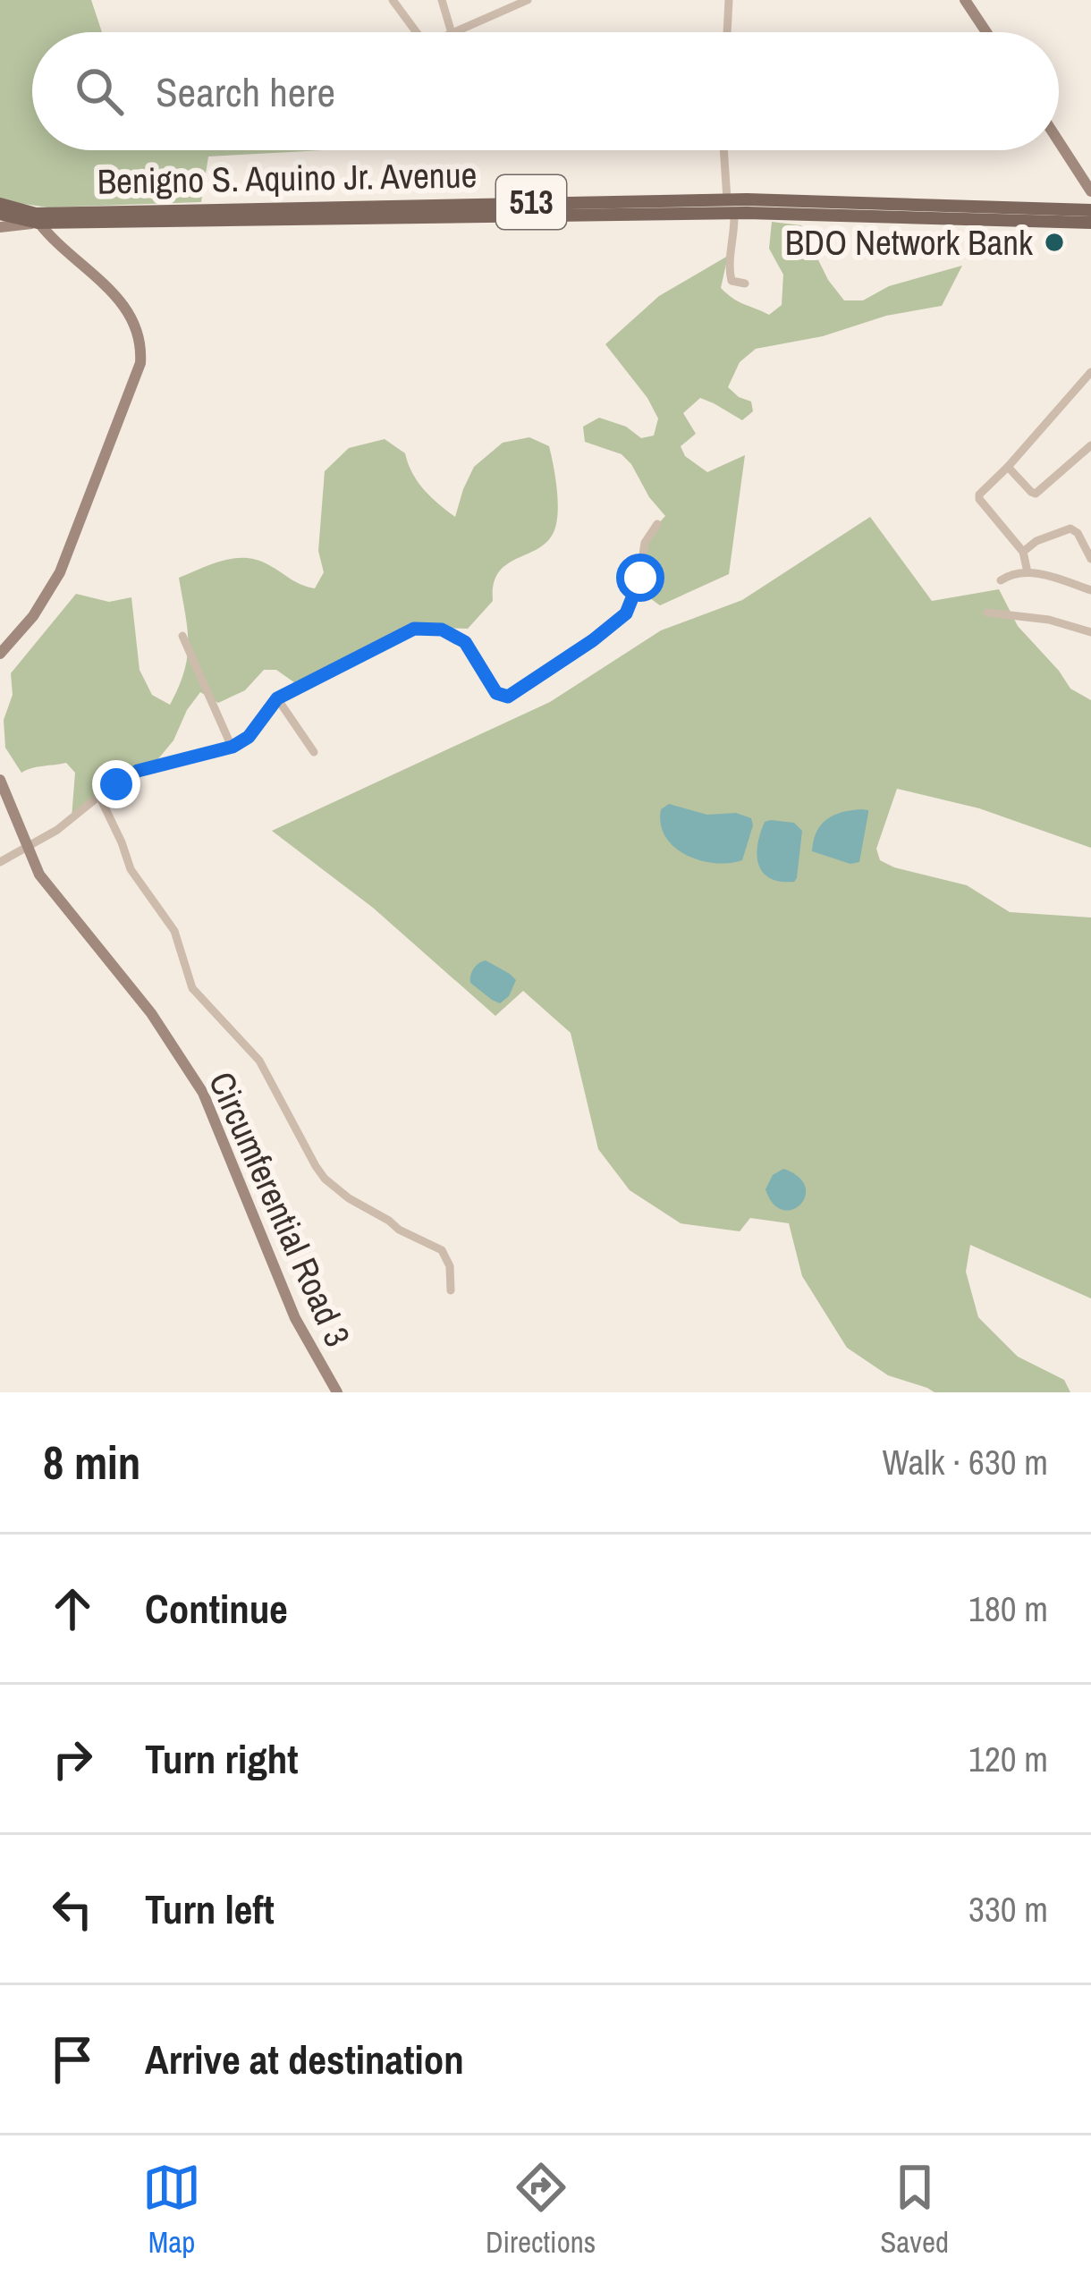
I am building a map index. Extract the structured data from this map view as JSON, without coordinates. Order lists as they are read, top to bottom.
{
  "streets": {
    "main road": ["Benigno S. Aquino Jr. Avenue", "513", "Circumferential Road 3"]
  },
  "places": ["BDO Network Bank"],
  "page": {
    "search": "Search here",
    "heading": ["8 min", "Walk · 630 m"],
    "list": [
      ["Continue", "180 m"],
      ["Turn right", "120 m"],
      ["Turn left", "330 m"],
      "Arrive at destination"
    ],
    "nav": ["Map", "Directions", "Saved"]
  }
}
